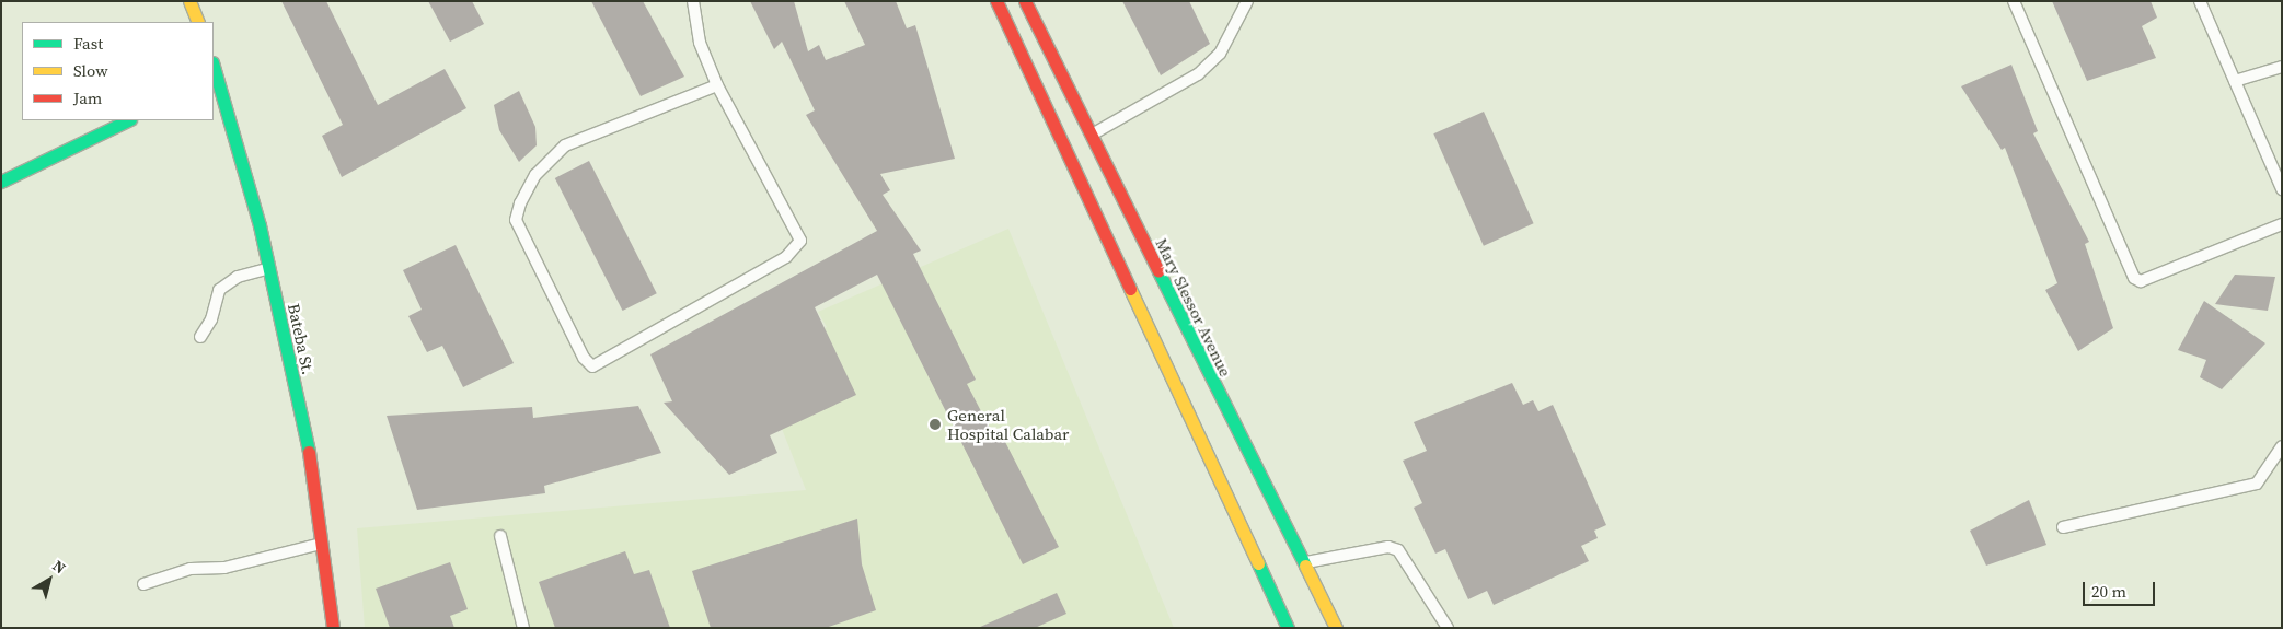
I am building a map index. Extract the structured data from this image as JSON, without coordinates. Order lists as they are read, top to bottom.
{
  "streets": {
    "main road": ["Mary Slessor Avenue", "Bateba St."]
  },
  "places": ["General Hospital Calabar"],
  "legend": ["Fast", "Slow", "Jam"],
  "scale_bar": "20 m",
  "north": "top right"
}
